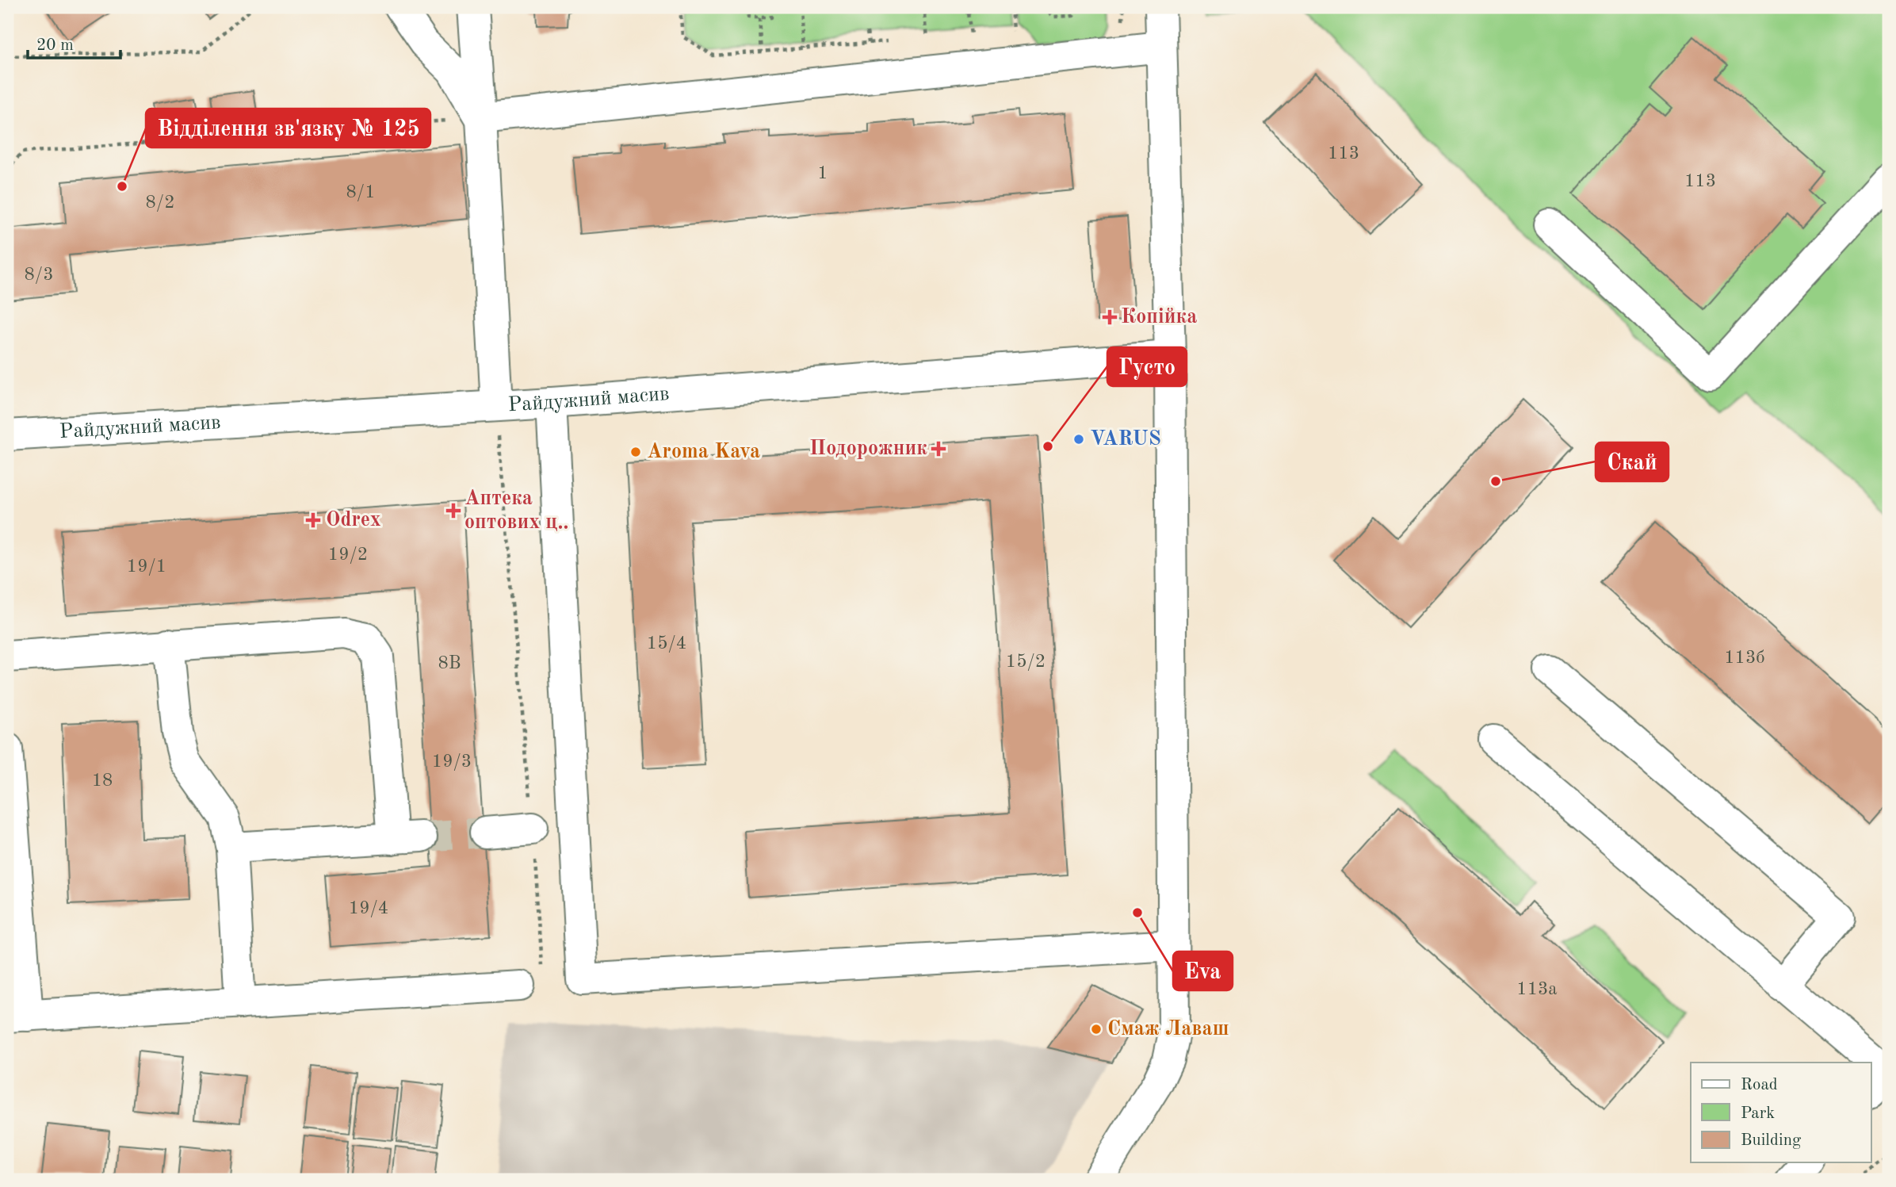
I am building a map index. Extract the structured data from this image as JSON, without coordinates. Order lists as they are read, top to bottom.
{
  "streets": {
    "street": ["Райдужний масив"]
  },
  "places": {
    "other": [
      "Відділення зв'язку № 125",
      "VARUS",
      "Густо",
      "Aroma Kava",
      "Скай",
      "Eva",
      "Смаж Лаваш"
    ],
    "health": [
      "Копійка",
      "Подорожник",
      "Аптека оптових ц‥",
      "Odrex"
    ]
  },
  "house_numbers": [
    "113",
    "1",
    "113",
    "8/1",
    "8/2",
    "8/3",
    "19/2",
    "19/1",
    "15/4",
    "113б",
    "15/2",
    "8В",
    "19/3",
    "18",
    "19/4",
    "113а"
  ],
  "legend": ["Road", "Park", "Building"],
  "scale_bar": "20 m"
}
